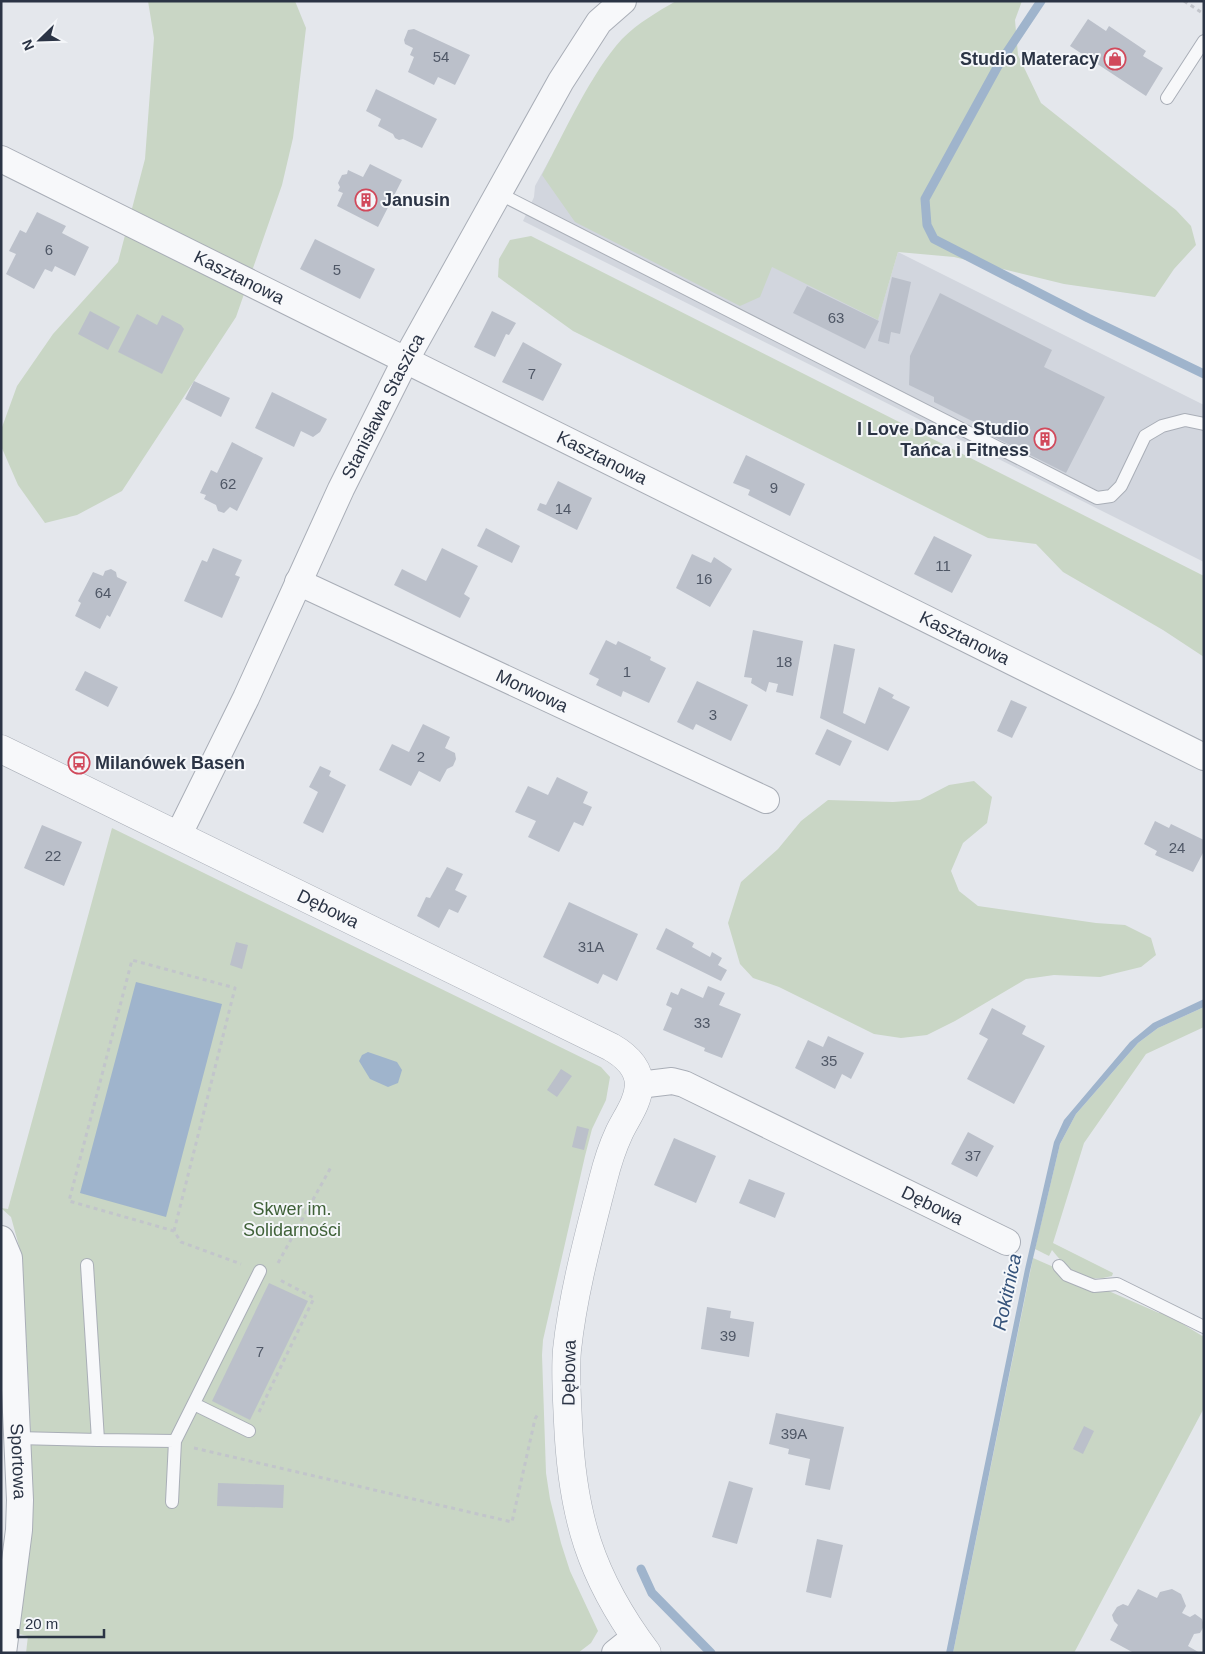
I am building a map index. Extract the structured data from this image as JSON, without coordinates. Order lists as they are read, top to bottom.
{
  "streets": {
    "street": [
      "Kasztanowa",
      "Stanisława Staszica",
      "Morwowa",
      "Dębowa",
      "Sportowa"
    ]
  },
  "crossings": [
    ["Kasztanowa", "Stanisława Staszica"],
    ["Stanisława Staszica", "Morwowa"],
    ["Stanisława Staszica", "Dębowa"]
  ],
  "water": ["Rokitnica"],
  "parks": ["Skwer im. Solidarności"],
  "places": {
    "shop": ["Studio Materacy"],
    "building": ["Janusin", "I Love Dance Studio Tańca i Fitness"],
    "bus stop": ["Milanówek Basen"]
  },
  "house_numbers": [
    "54",
    "6",
    "5",
    "63",
    "7",
    "62",
    "9",
    "14",
    "11",
    "16",
    "64",
    "18",
    "1",
    "3",
    "2",
    "24",
    "22",
    "31A",
    "33",
    "35",
    "37",
    "39",
    "7",
    "39A"
  ],
  "scale_bar": "20 m",
  "north": "bottom left"
}
